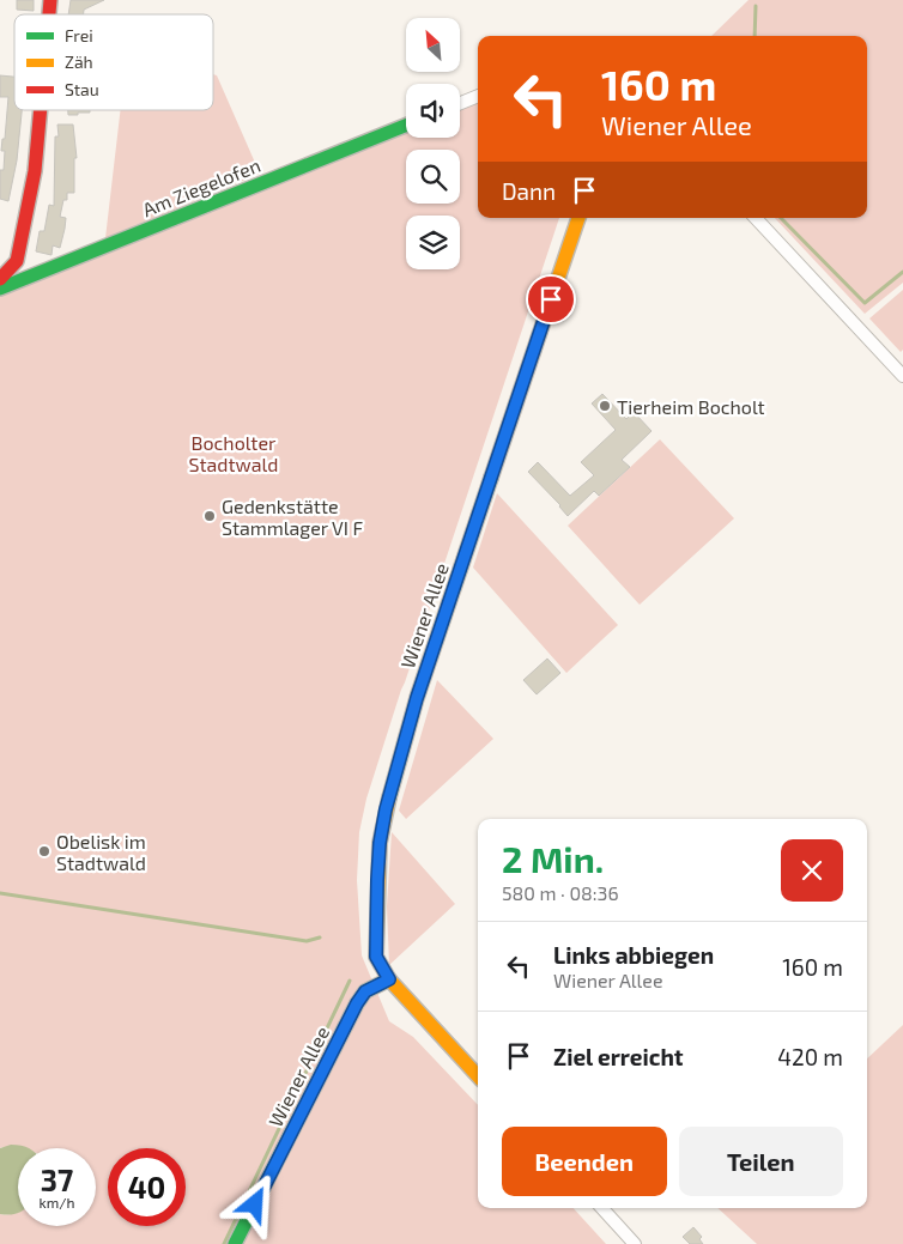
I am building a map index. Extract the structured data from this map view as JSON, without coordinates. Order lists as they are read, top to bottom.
{
  "streets": {
    "street": ["Am Ziegelofen", "Wiener Allee"]
  },
  "parks": ["Bocholter Stadtwald"],
  "places": ["Tierheim Bocholt", "Gedenkstätte Stammlager VI F", "Obelisk im Stadtwald"],
  "legend": ["Frei", "Zäh", "Stau"],
  "north": "top left",
  "page": {
    "turn": ["160 m", "Wiener Allee"],
    "then": "Dann",
    "heading": ["2 Min.", "580 m · 08:36"],
    "list": [
      {
        "name": "Links abbiegen",
        "note": "Wiener Allee",
        "value": "160 m"
      },
      {
        "name": "Ziel erreicht",
        "value": "420 m"
      }
    ],
    "buttons": ["Beenden", "Teilen"],
    "speed": "37 km/h",
    "limit": "40"
  }
}
